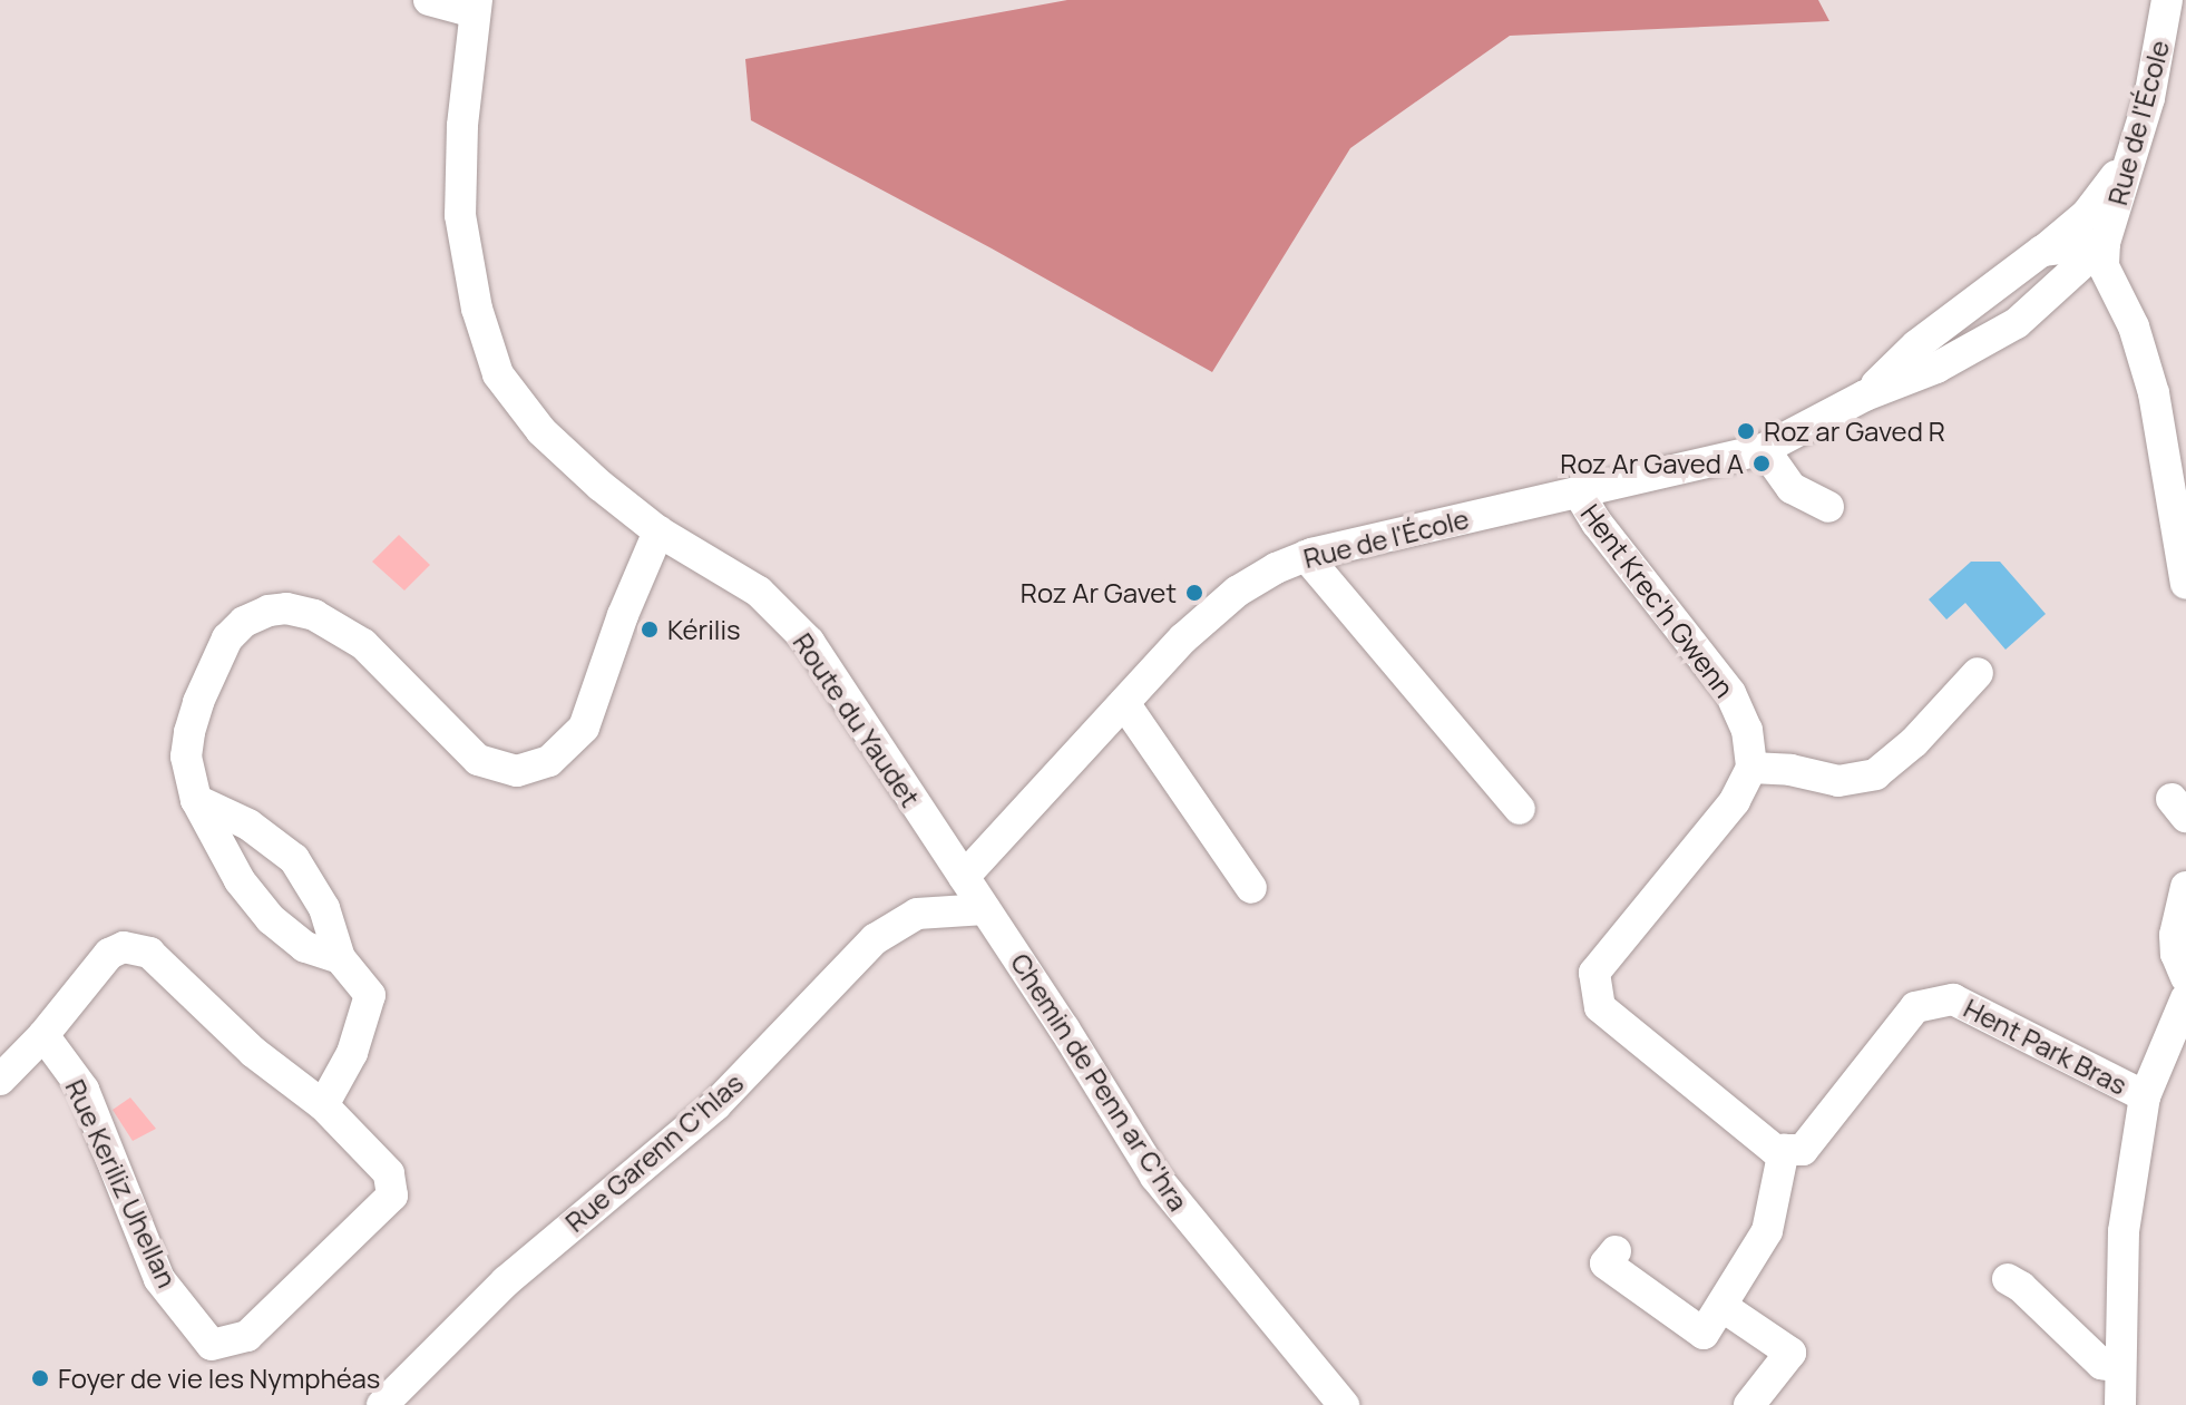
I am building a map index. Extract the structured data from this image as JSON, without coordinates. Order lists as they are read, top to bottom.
{
  "streets": {
    "street": [
      "Rue de l'École",
      "Hent Krec'h Gwenn",
      "Route du Yaudet",
      "Hent Park Bras",
      "Chemin de Penn ar C'hra",
      "Rue Garenn C'hlas",
      "Rue Keriliz Uhellan"
    ]
  },
  "crossings": [
    ["Rue de l'École", "Hent Krec'h Gwenn"],
    ["Rue de l'École", "Route du Yaudet"],
    ["Rue de l'École", "Chemin de Penn ar C'hra"],
    ["Route du Yaudet", "Chemin de Penn ar C'hra"],
    ["Chemin de Penn ar C'hra", "Rue Garenn C'hlas"]
  ],
  "places": [
    "Roz ar Gaved R",
    "Roz Ar Gaved A",
    "Roz Ar Gavet",
    "Kérilis",
    "Foyer de vie les Nymphéas"
  ]
}
